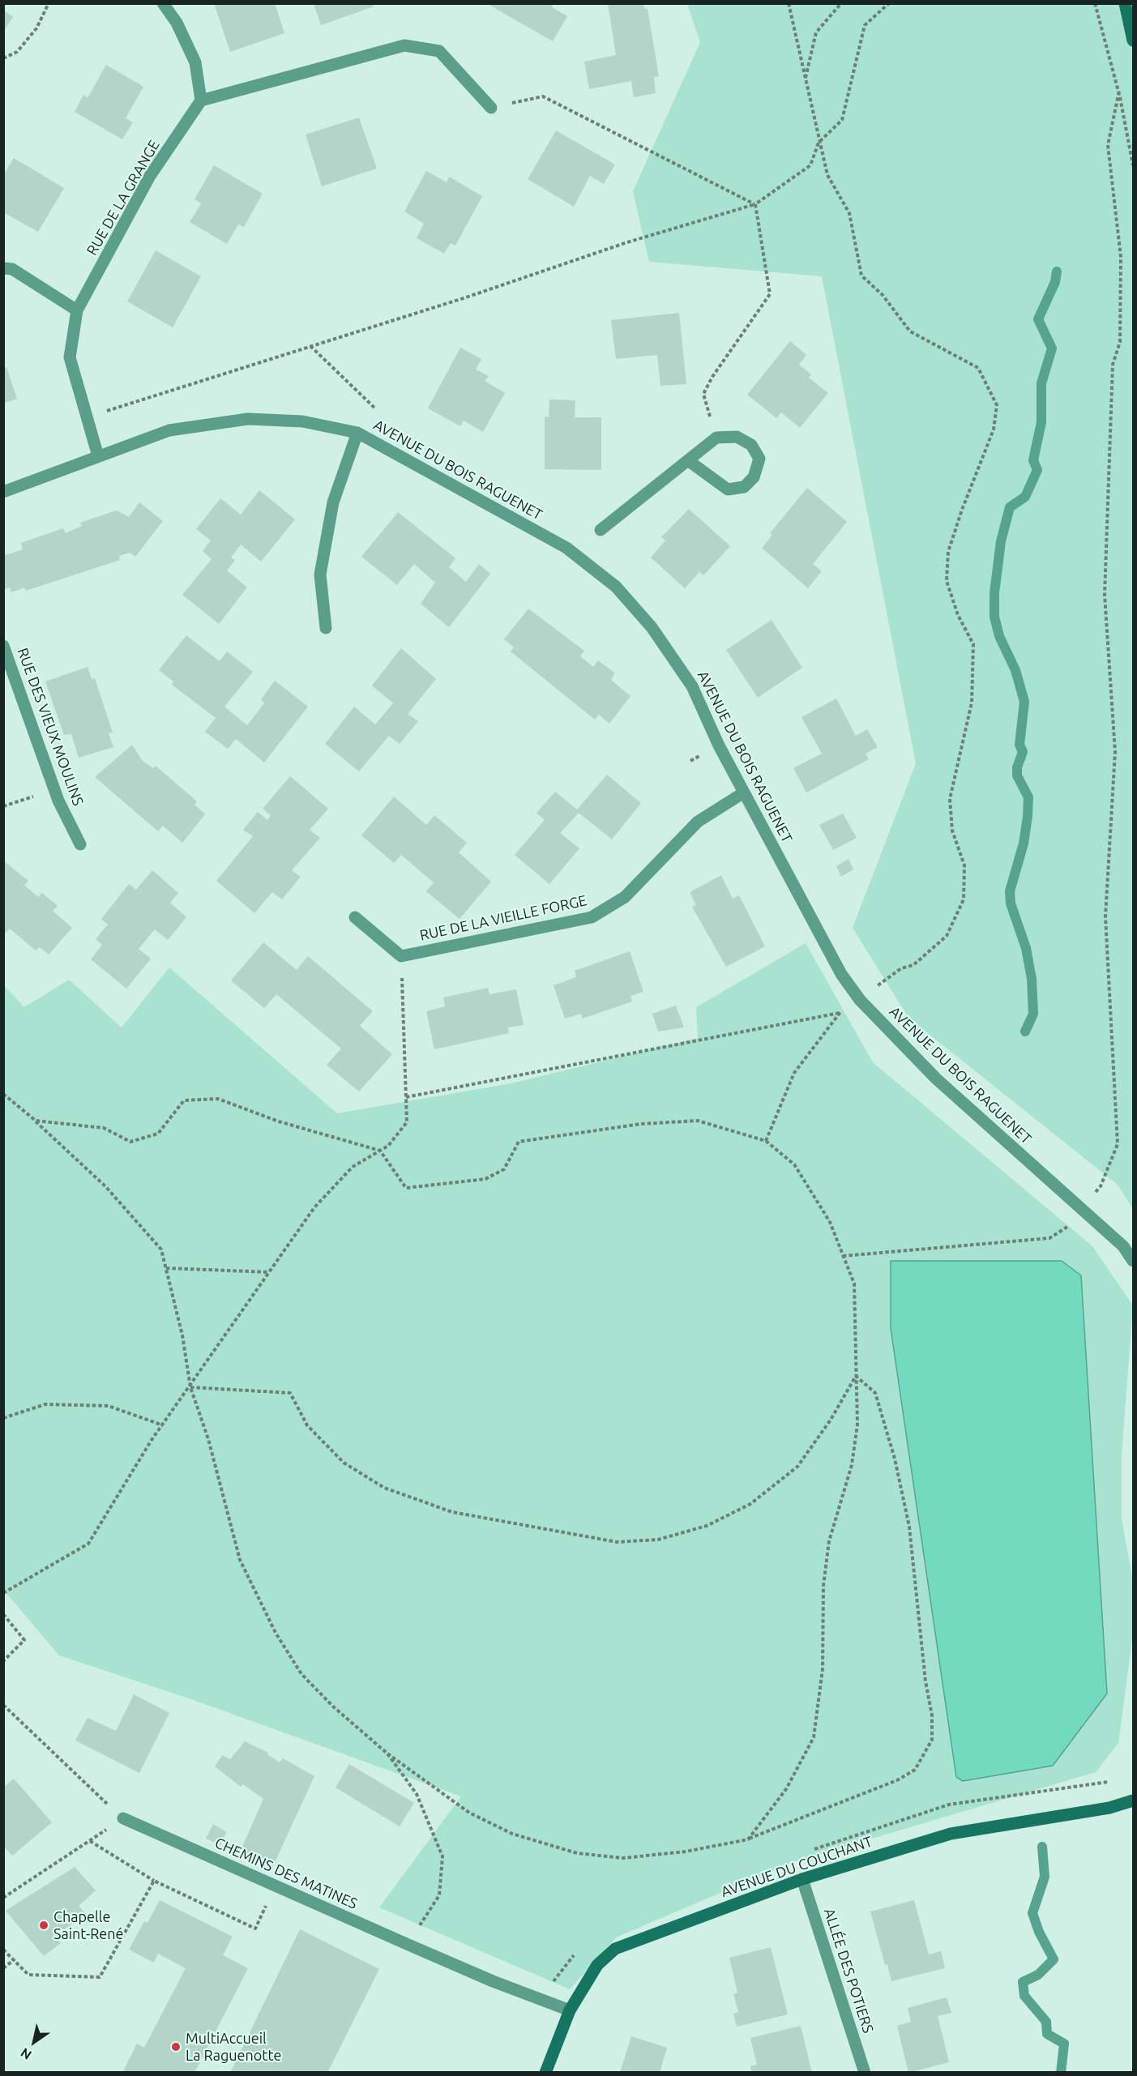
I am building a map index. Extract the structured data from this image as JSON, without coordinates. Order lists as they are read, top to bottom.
{
  "streets": {
    "street": [
      "RUE DE LA GRANGE",
      "AVENUE DU BOIS RAGUENET",
      "RUE DES VIEUX MOULINS",
      "RUE DE LA VIEILLE FORGE",
      "AVENUE DU COUCHANT",
      "CHEMINS DES MATINES",
      "ALLÉE DES POTIERS"
    ]
  },
  "crossings": [
    ["RUE DE LA GRANGE", "AVENUE DU BOIS RAGUENET"],
    ["AVENUE DU BOIS RAGUENET", "RUE DE LA VIEILLE FORGE"],
    ["AVENUE DU COUCHANT", "CHEMINS DES MATINES"],
    ["AVENUE DU COUCHANT", "ALLÉE DES POTIERS"]
  ],
  "places": ["Chapelle Saint-René", "MultiAccueil La Raguenotte"],
  "north": "bottom left"
}
